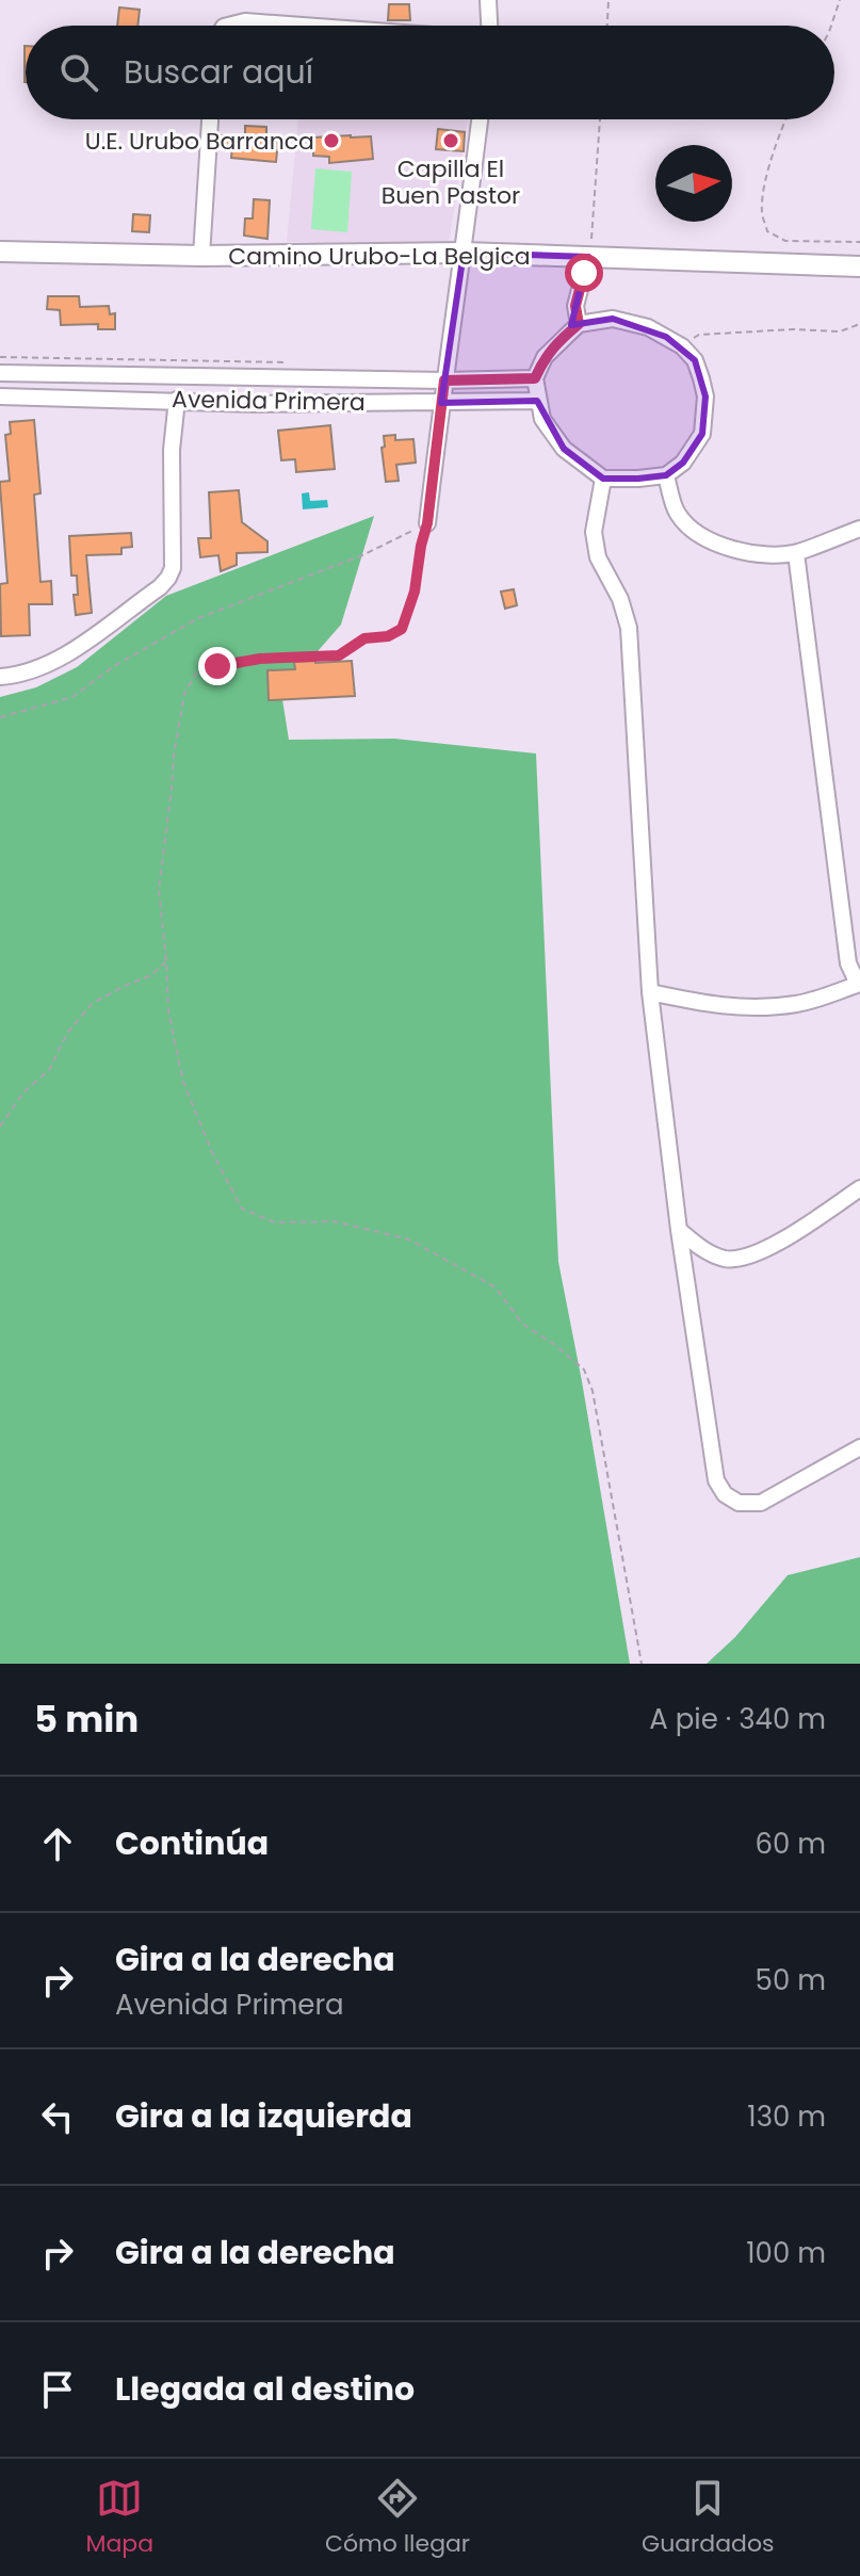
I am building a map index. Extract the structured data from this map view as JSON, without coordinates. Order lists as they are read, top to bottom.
{
  "streets": {
    "main road": ["Camino Urubo-La Belgica"],
    "street": ["Avenida Primera"]
  },
  "places": ["U.E. Urubo Barranca", "Capilla El Buen Pastor"],
  "north": "right",
  "page": {
    "search": "Buscar aquí",
    "heading": ["5 min", "A pie · 340 m"],
    "list": [
      ["Continúa", "60 m"],
      ["Gira a la derecha", "Avenida Primera", "50 m"],
      ["Gira a la izquierda", "130 m"],
      ["Gira a la derecha", "100 m"],
      "Llegada al destino"
    ],
    "nav": ["Mapa", "Cómo llegar", "Guardados"]
  }
}
